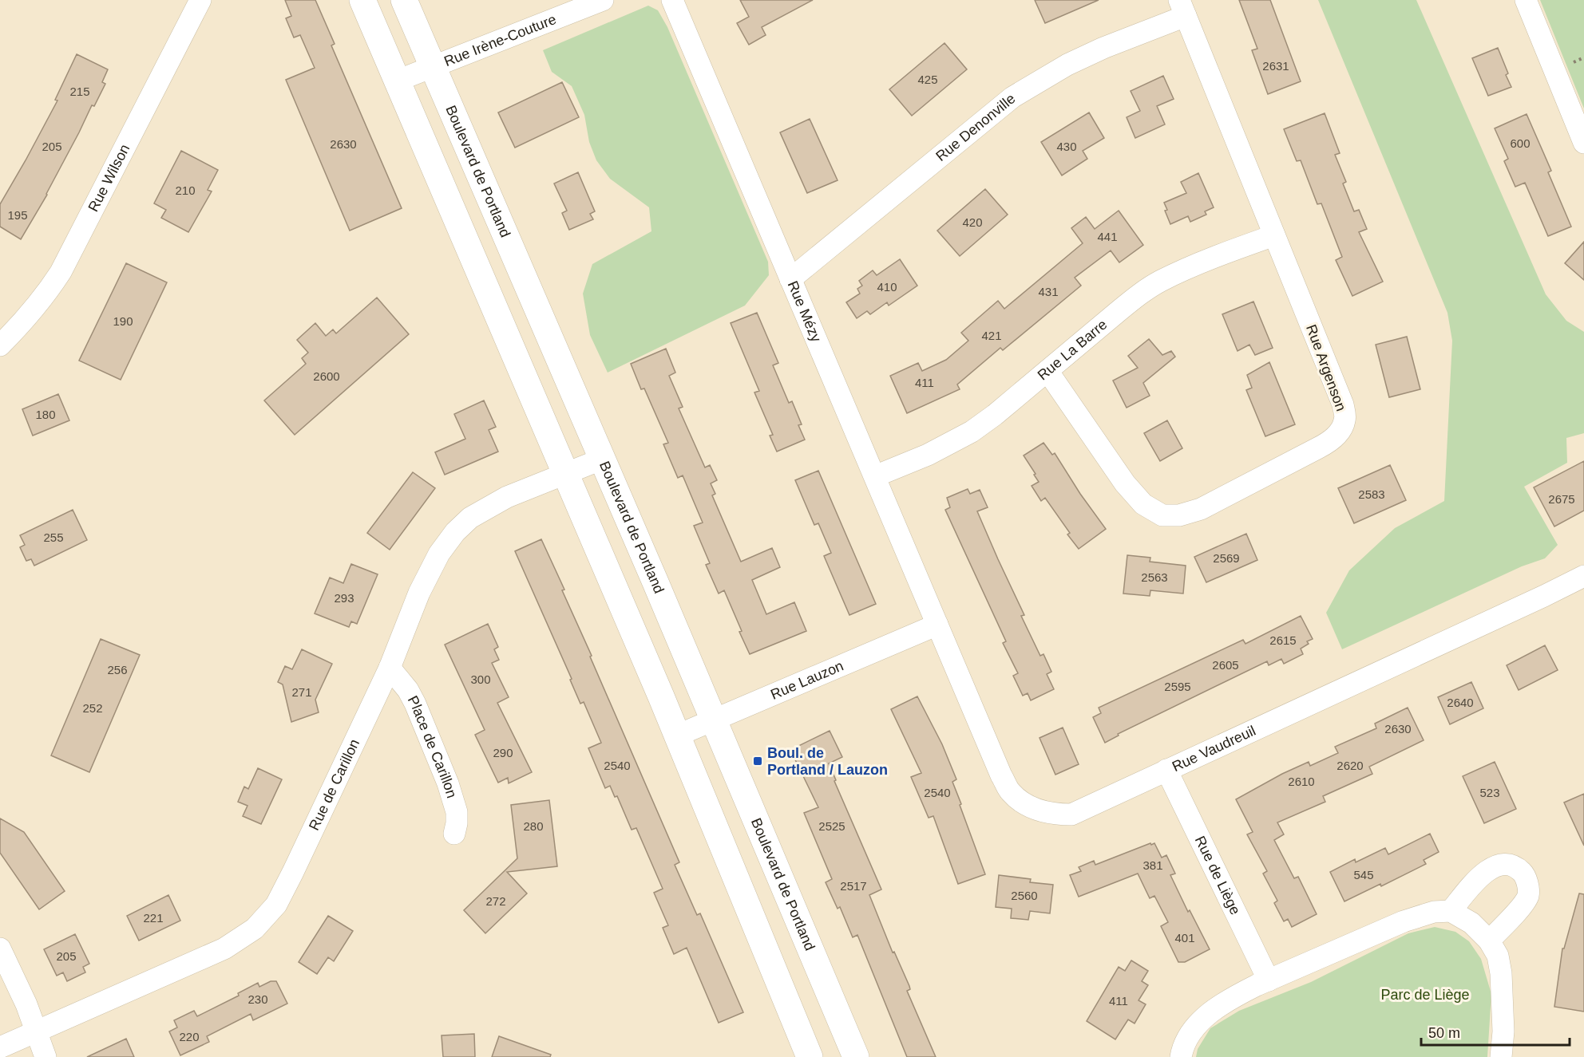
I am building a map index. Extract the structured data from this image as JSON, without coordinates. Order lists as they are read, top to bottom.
{
  "streets": {
    "main road": ["Boulevard de Portland"],
    "street": [
      "Rue Irène-Couture",
      "Rue Denonville",
      "Rue Wilson",
      "Rue Mézy",
      "Rue La Barre",
      "Rue Argenson",
      "Rue Lauzon",
      "Place de Carillon",
      "Rue Vaudreuil",
      "Rue de Carillon",
      "Rue de Liège"
    ]
  },
  "crossings": [
    ["Rue Irène-Couture", "Boulevard de Portland"],
    ["Rue Denonville", "Rue Mézy"],
    ["Rue Denonville", "Rue Argenson"],
    ["Boulevard de Portland", "Rue Lauzon"],
    ["Boulevard de Portland", "Rue de Carillon"],
    ["Rue Mézy", "Rue La Barre"],
    ["Rue Mézy", "Rue Lauzon"],
    ["Rue Mézy", "Rue Vaudreuil"],
    ["Rue La Barre", "Rue Argenson"],
    ["Rue Lauzon", "Rue Vaudreuil"],
    ["Place de Carillon", "Rue de Carillon"],
    ["Rue Vaudreuil", "Rue de Liège"]
  ],
  "parks": ["Parc de Liège"],
  "places": {
    "transit": ["Boul. de Portland / Lauzon"]
  },
  "house_numbers": [
    "2631",
    "425",
    "215",
    "600",
    "2630",
    "205",
    "430",
    "210",
    "195",
    "420",
    "441",
    "410",
    "431",
    "190",
    "421",
    "2600",
    "411",
    "180",
    "2583",
    "2675",
    "255",
    "2569",
    "2563",
    "293",
    "2615",
    "2605",
    "256",
    "300",
    "2595",
    "271",
    "2640",
    "252",
    "2630",
    "290",
    "2540",
    "2620",
    "2610",
    "2540",
    "523",
    "280",
    "2525",
    "381",
    "545",
    "2517",
    "2560",
    "272",
    "221",
    "401",
    "205",
    "230",
    "411",
    "220"
  ],
  "scale_bar": "50 m"
}
